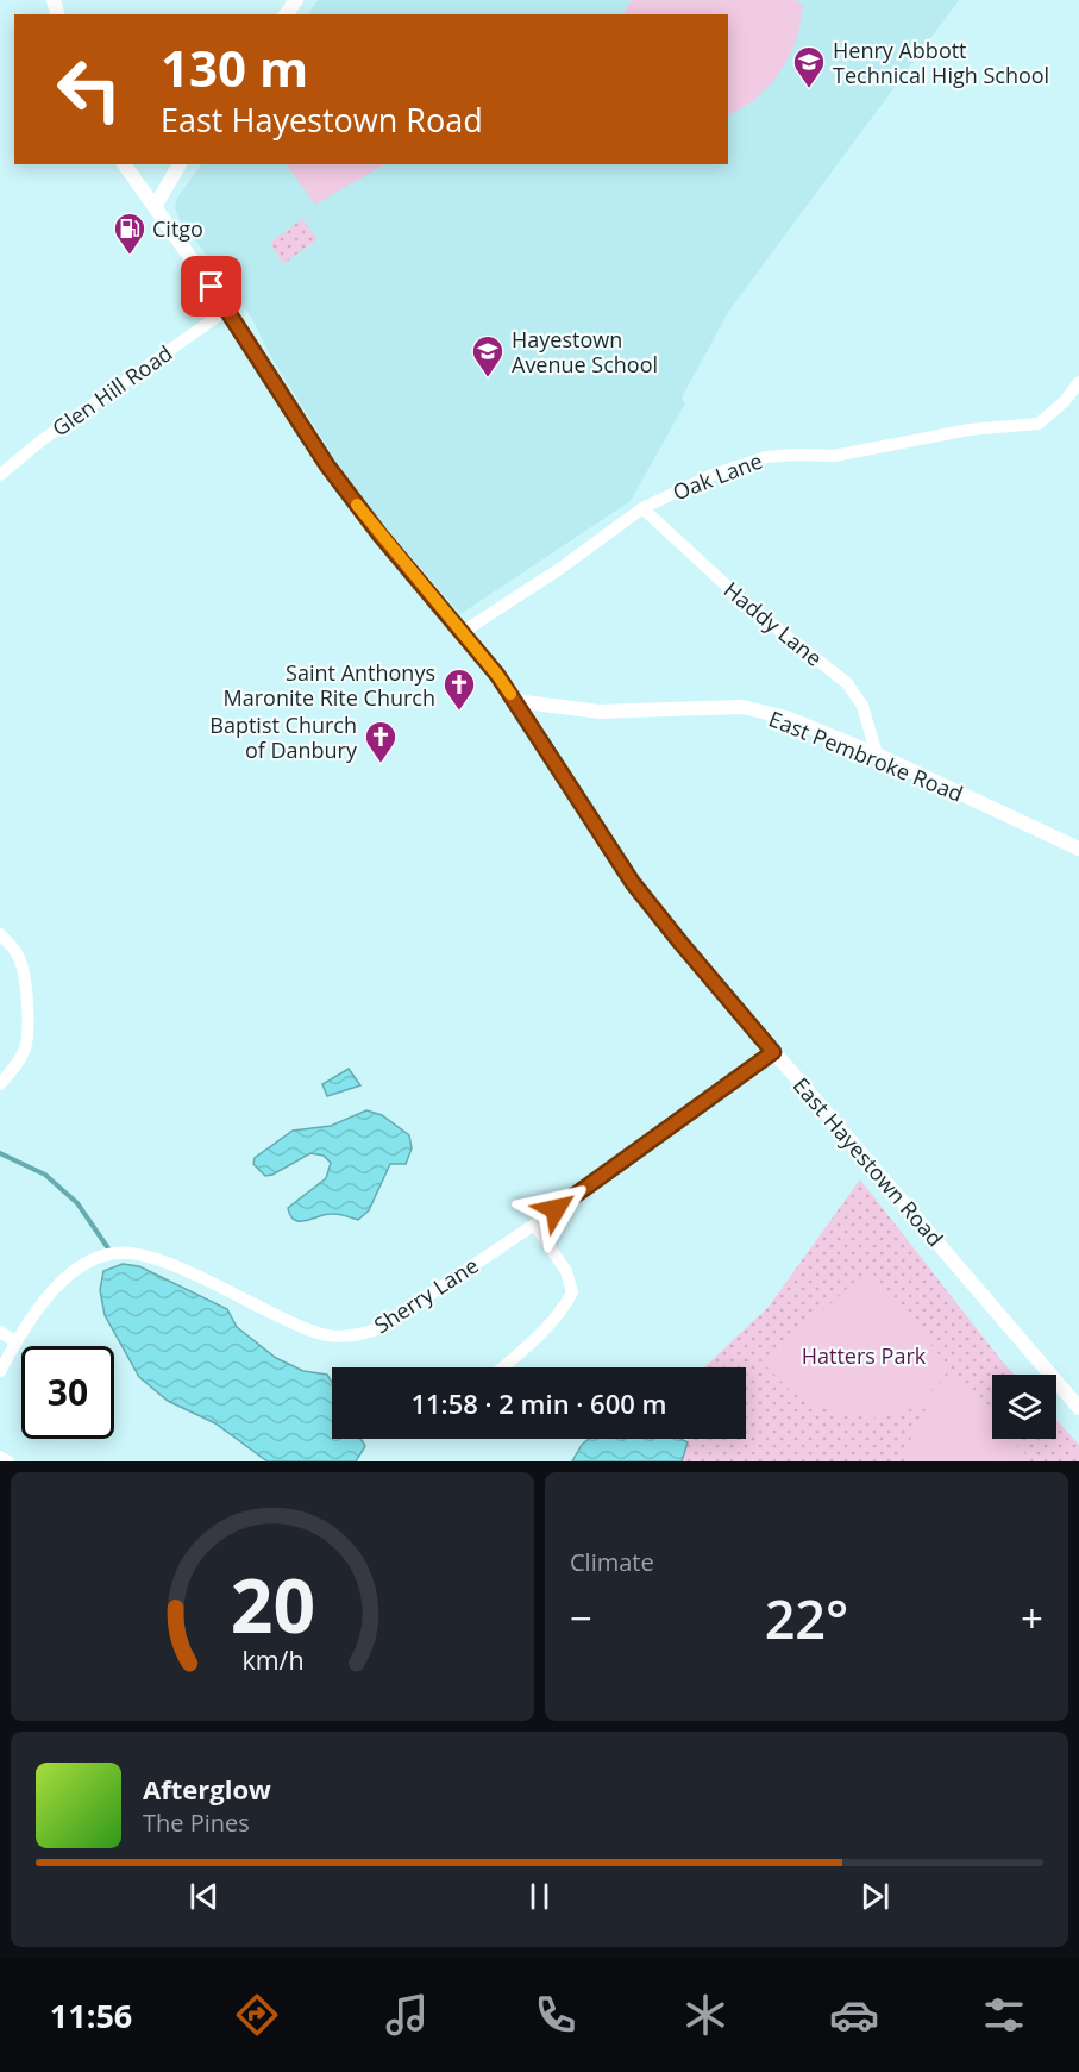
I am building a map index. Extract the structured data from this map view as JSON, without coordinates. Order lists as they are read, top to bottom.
{
  "streets": {
    "street": [
      "Glen Hill Road",
      "Oak Lane",
      "Haddy Lane",
      "East Pembroke Road",
      "East Hayestown Road",
      "Sherry Lane"
    ]
  },
  "crossings": [
    ["Glen Hill Road", "East Hayestown Road"],
    ["Oak Lane", "Haddy Lane"],
    ["Oak Lane", "East Hayestown Road"],
    ["Haddy Lane", "East Pembroke Road"],
    ["East Pembroke Road", "East Hayestown Road"],
    ["East Hayestown Road", "Sherry Lane"]
  ],
  "parks": ["Hatters Park"],
  "places": {
    "school or university": ["Henry Abbott Technical High School", "Hayestown Avenue School"],
    "fuel station": ["Citgo"],
    "church": ["Saint Anthonys Maronite Rite Church", "Baptist Church of Danbury"]
  },
  "page": {
    "turn": ["130 m", "East Hayestown Road"],
    "limit": "30",
    "trip": "11:58 · 2 min · 600 m",
    "tile": "Climate",
    "heat": ["−", "22°", "+"],
    "song": ["Afterglow", "The Pines"],
    "tabs": "11:56",
    "gauge": ["20", "km/h"]
  }
}
